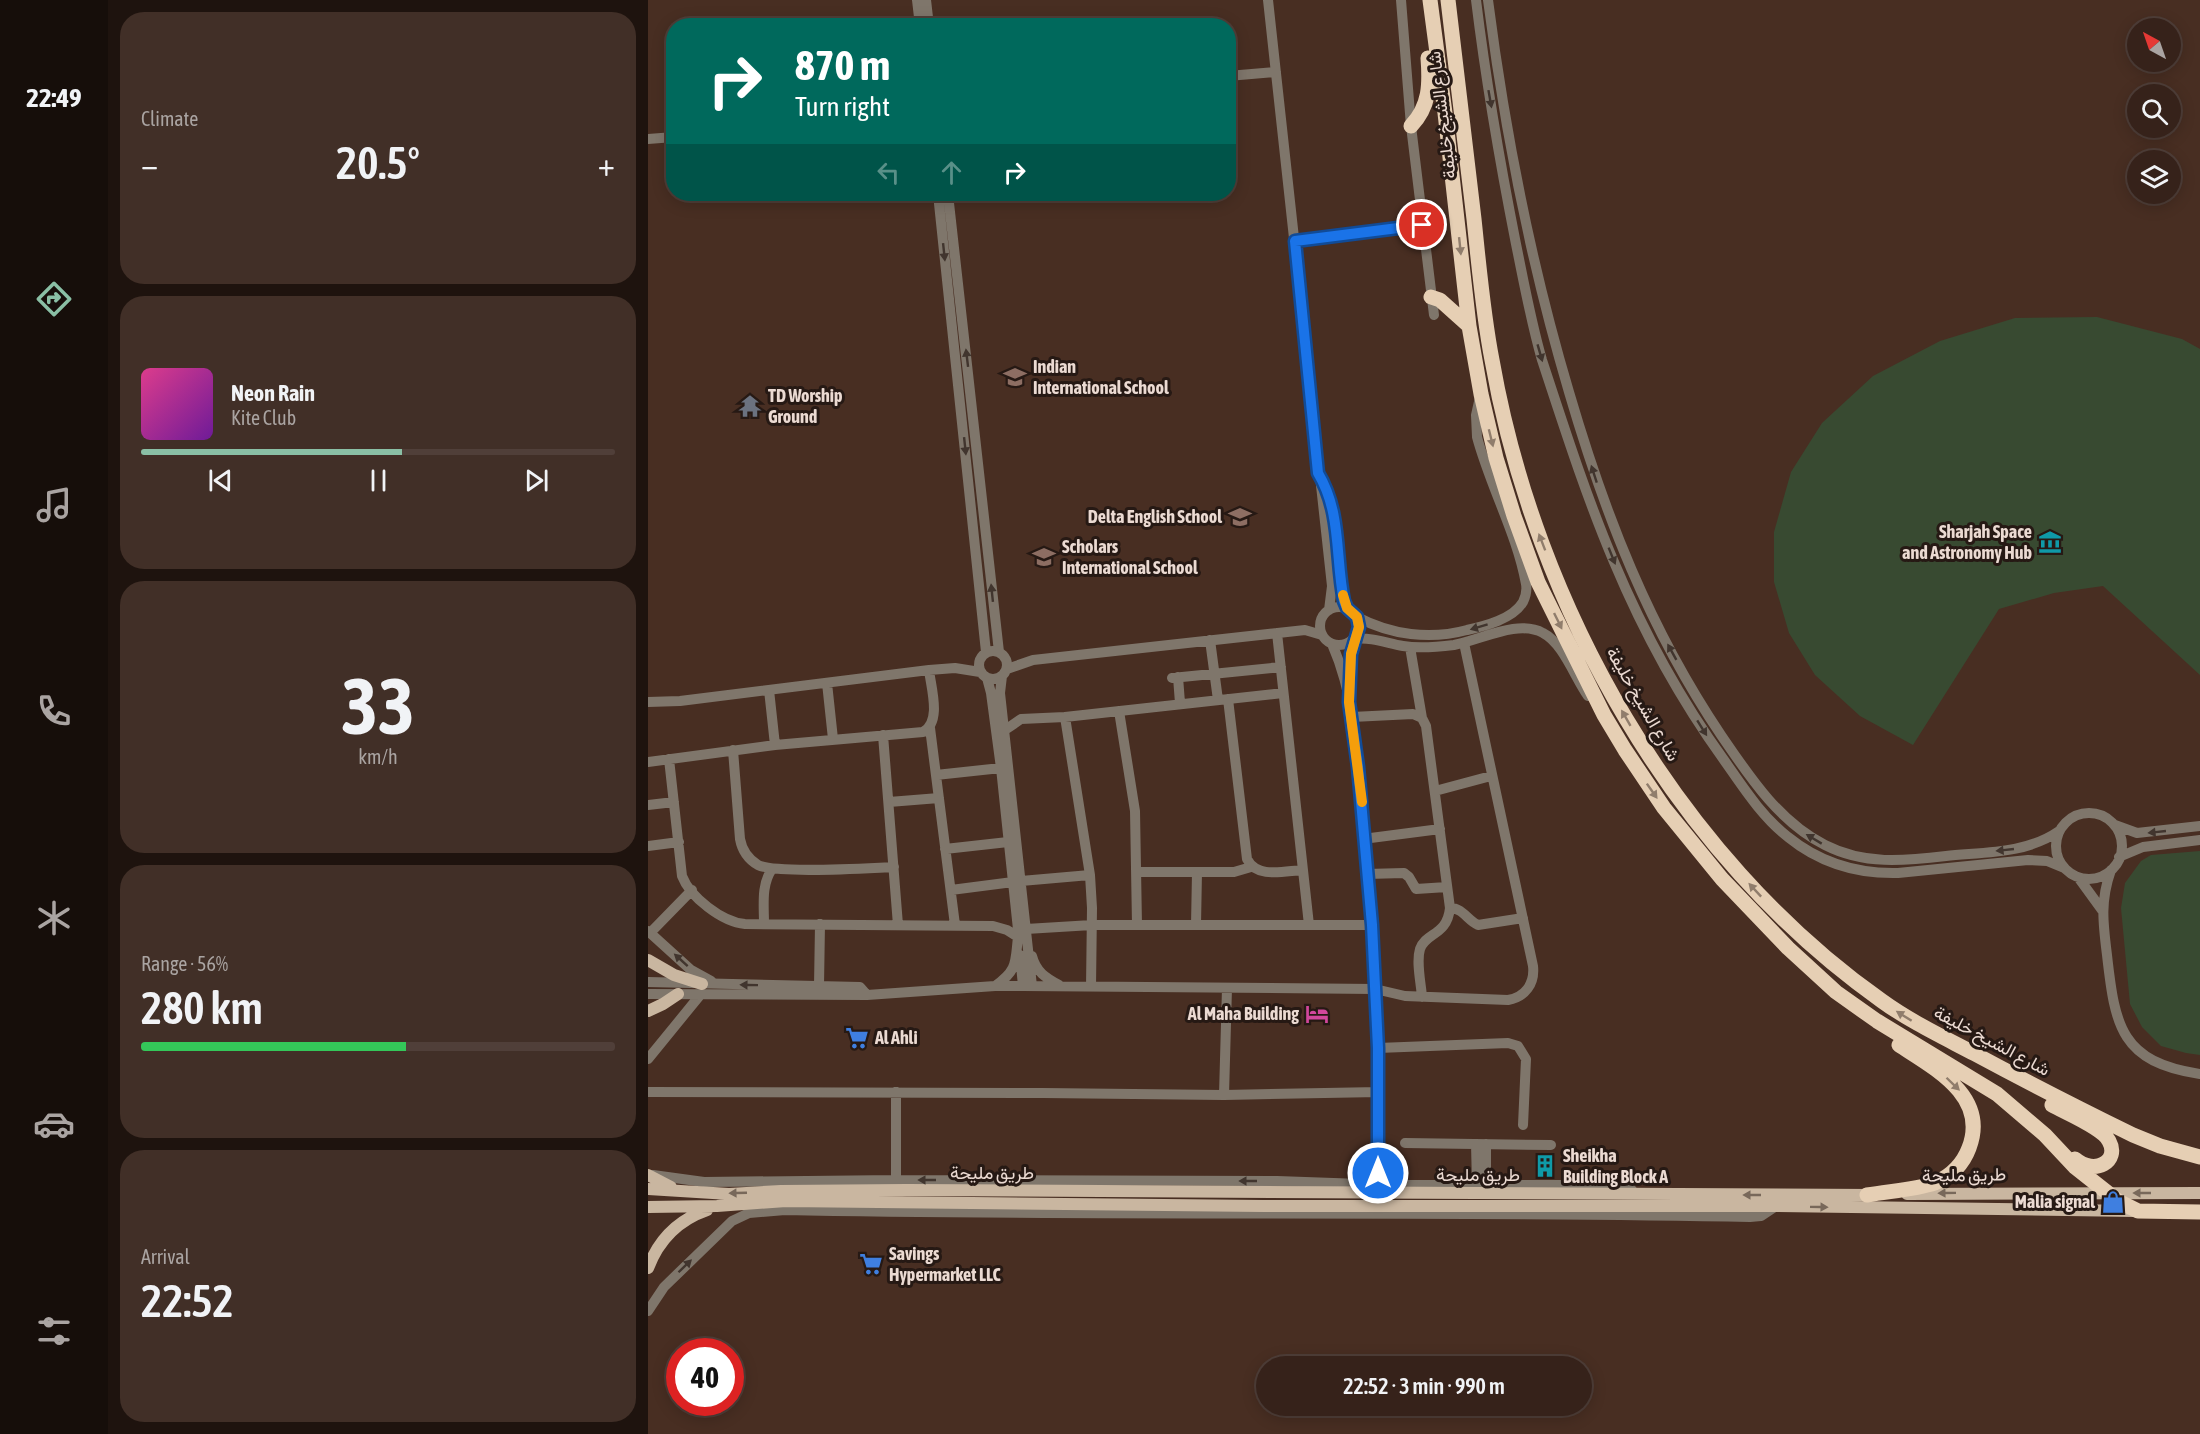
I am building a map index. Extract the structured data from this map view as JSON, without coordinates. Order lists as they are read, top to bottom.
{
  "streets": {
    "highway": ["شارع الشيخ خليفة"],
    "main road": ["طريق مليحة"]
  },
  "crossings": [
    ["شارع الشيخ خليفة", "طريق مليحة"]
  ],
  "places": {
    "school or university": ["Indian International School", "Delta English School", "Scholars International School"],
    "temple": ["TD Worship Ground"],
    "museum": ["Sharjah Space and Astronomy Hub"],
    "hotel": ["Al Maha Building"],
    "supermarket": ["Al Ahli", "Savings Hypermarket LLC"],
    "building": ["Sheikha Building Block A"],
    "shop": ["Malia signal"]
  },
  "north": "top left",
  "page": {
    "tabs": "22:49",
    "tile": [
      "Climate",
      ["33", "km/h"],
      ["Range · 56%", "280 km"],
      ["Arrival", "22:52"]
    ],
    "turn": ["870 m", "Turn right"],
    "heat": ["−", "20.5°", "+"],
    "song": ["Neon Rain", "Kite Club"],
    "limit": "40",
    "trip": "22:52 · 3 min · 990 m"
  }
}
